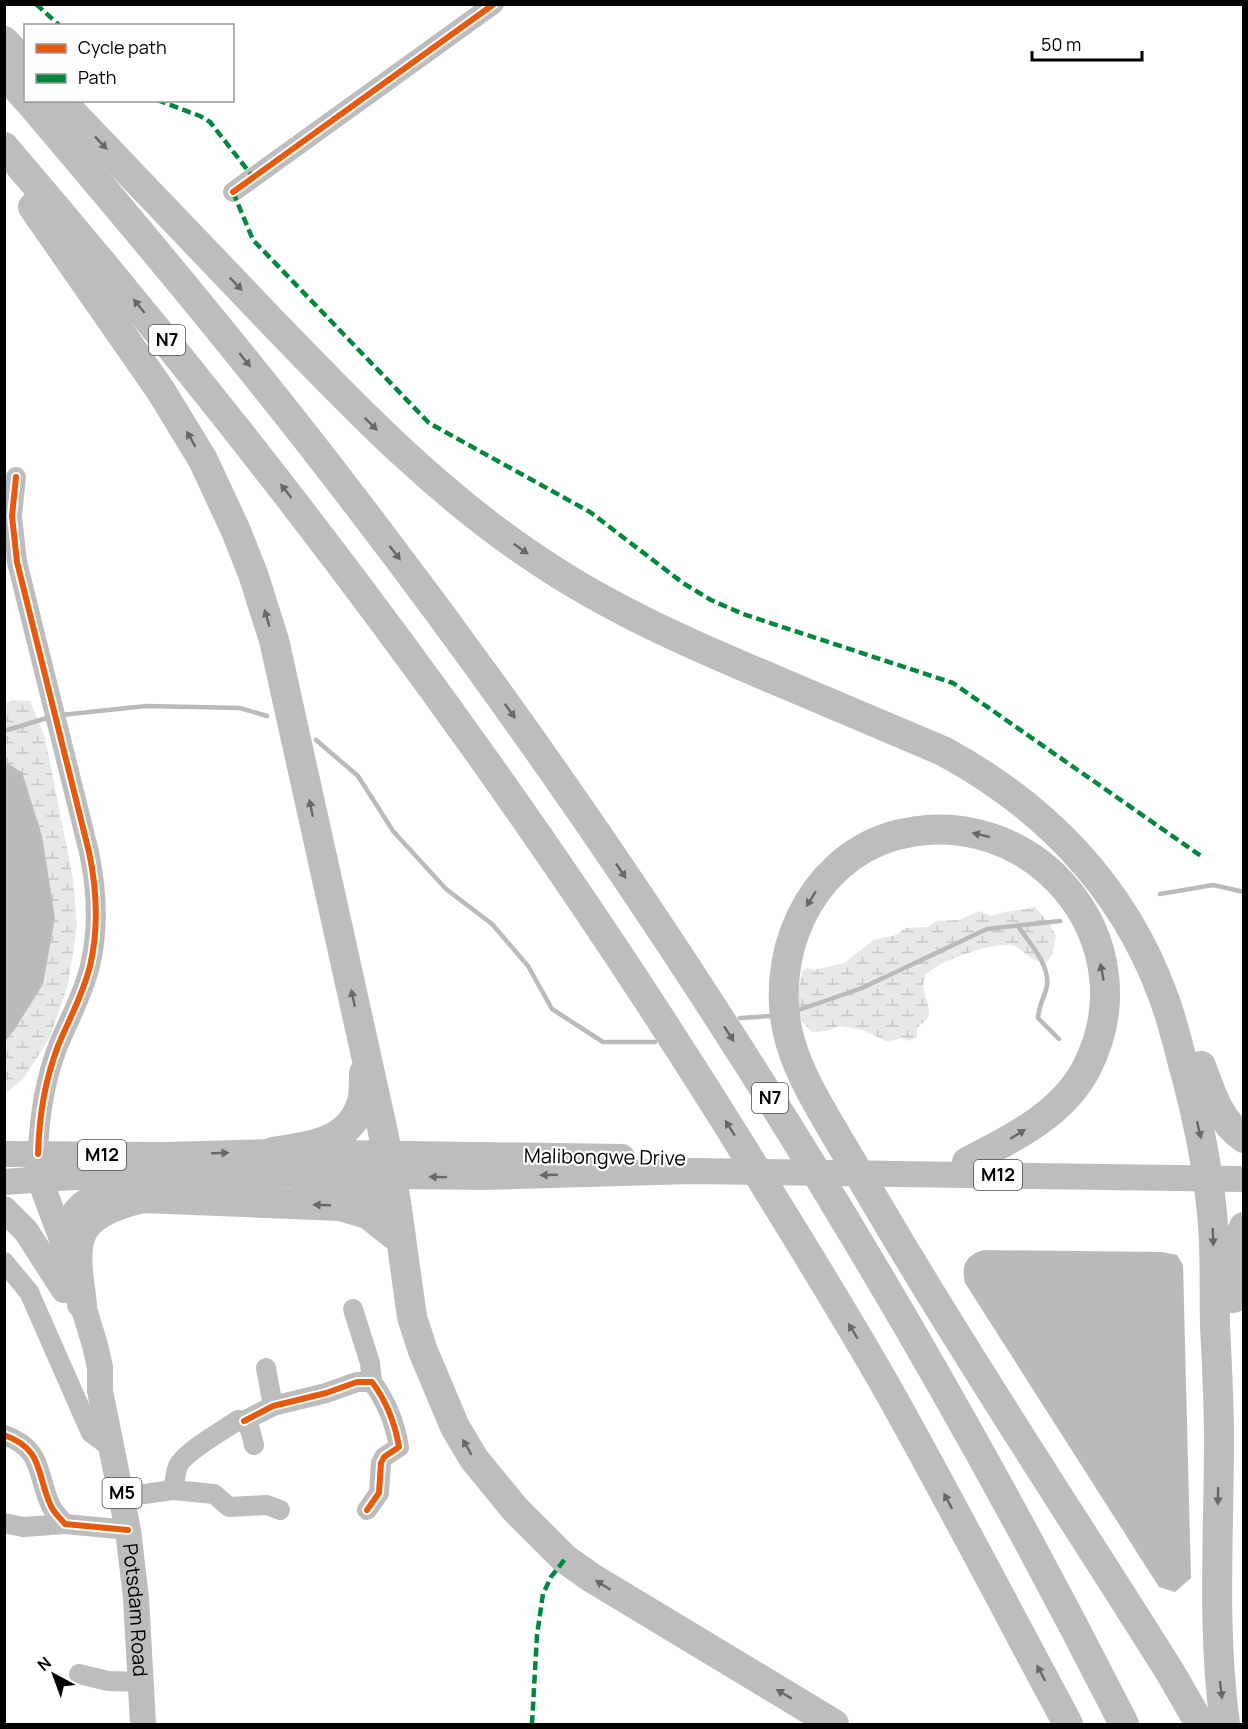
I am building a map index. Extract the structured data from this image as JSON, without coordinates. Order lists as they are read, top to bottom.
{
  "streets": {
    "highway": ["N7"],
    "main road": [
      "M12",
      "Malibongwe Drive",
      "M5",
      "Potsdam Road"
    ]
  },
  "crossings": [
    ["M12", "Malibongwe Drive"],
    ["Malibongwe Drive", "Potsdam Road"]
  ],
  "legend": ["Cycle path", "Path"],
  "scale_bar": "50 m",
  "north": "top left"
}
